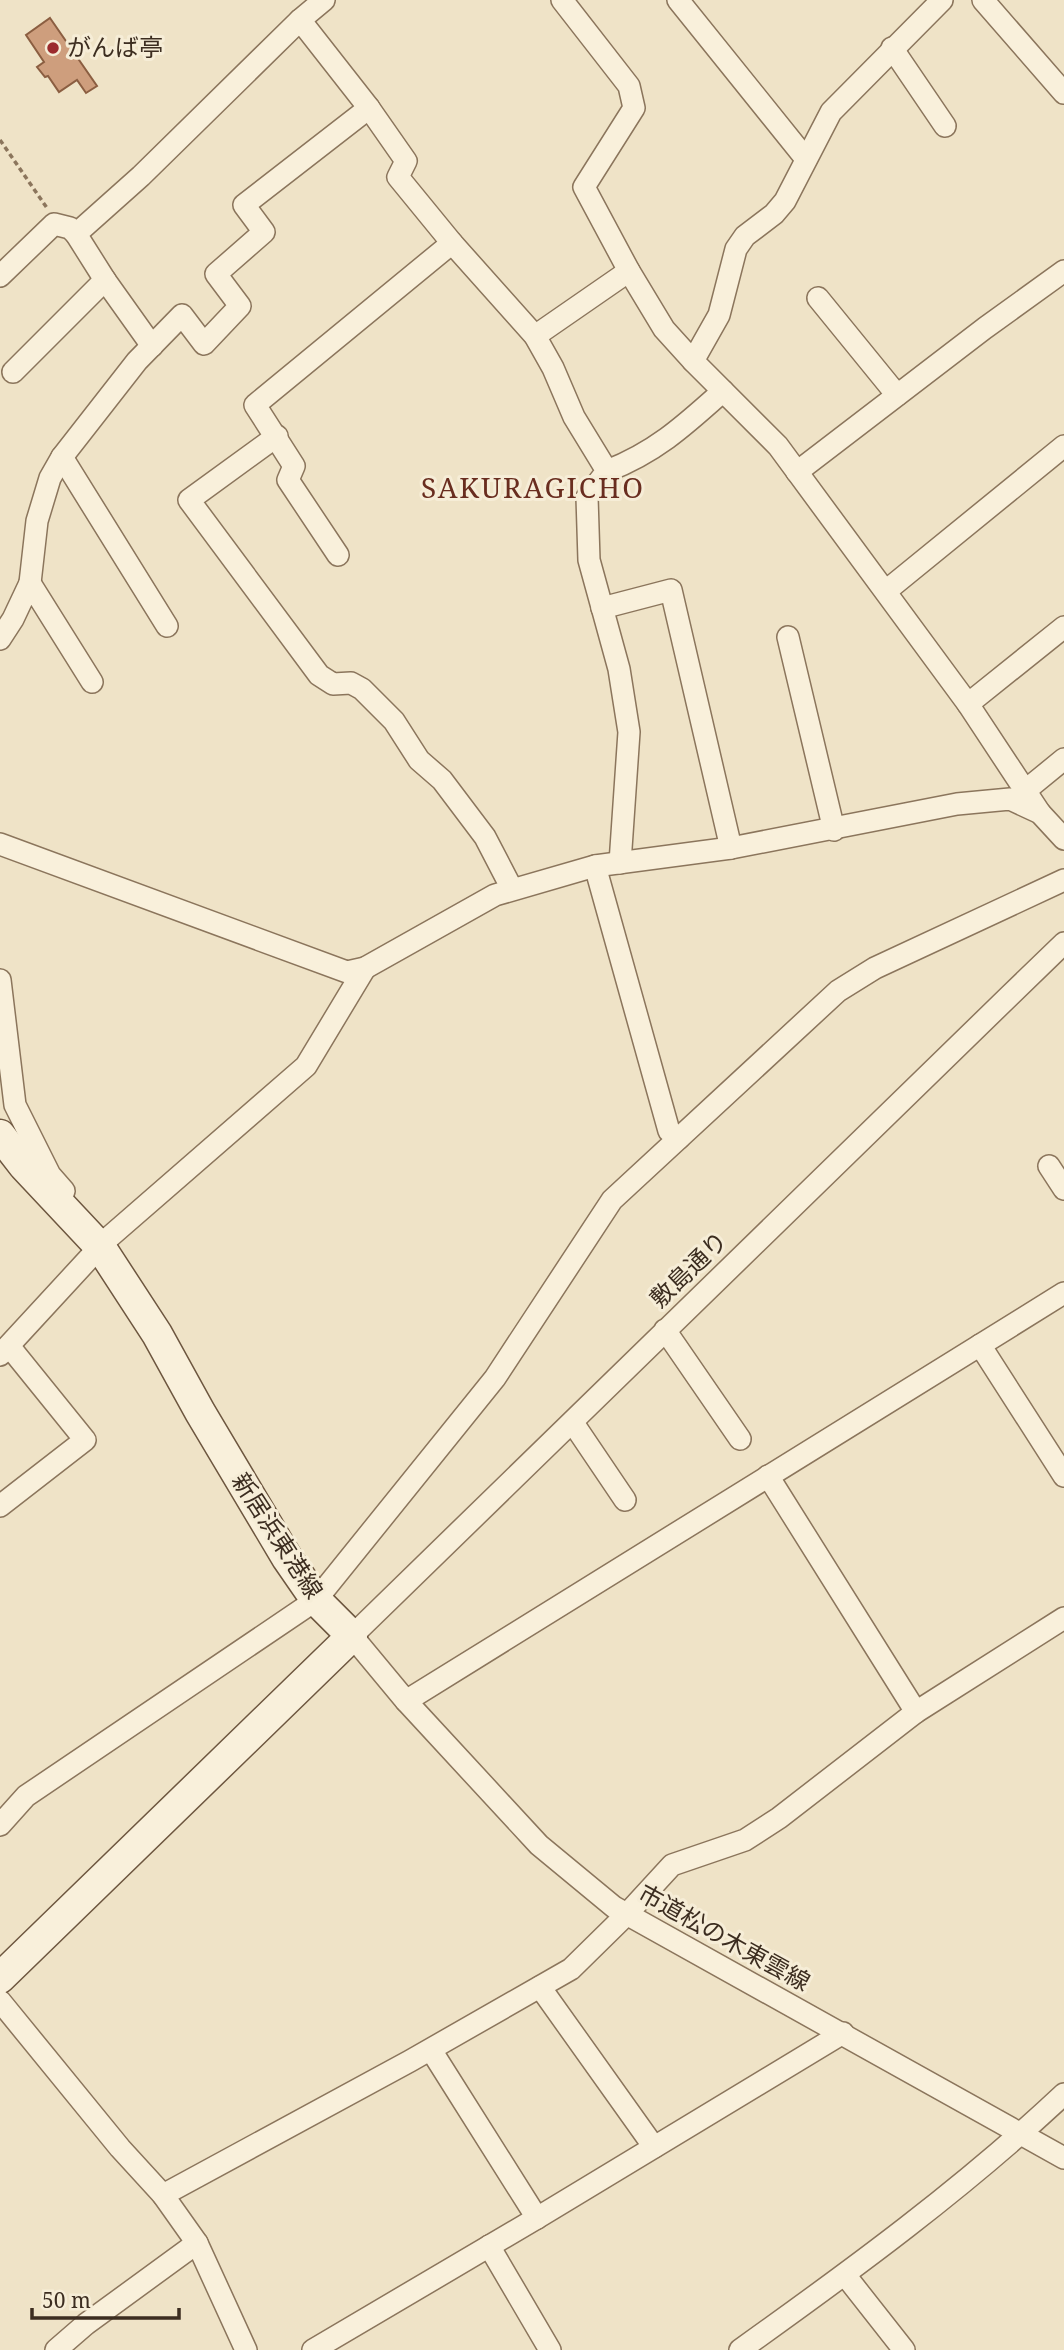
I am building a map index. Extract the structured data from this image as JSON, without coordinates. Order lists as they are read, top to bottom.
{
  "streets": {
    "main road": ["新居浜東港線"],
    "street": ["敷島通り", "市道松の木東雲線"]
  },
  "crossings": [
    ["敷島通り", "新居浜東港線"],
    ["敷島通り", "市道松の木東雲線"],
    ["新居浜東港線", "市道松の木東雲線"]
  ],
  "districts": ["SAKURAGICHO"],
  "places": ["がんば亭"],
  "scale_bar": "50 m"
}
